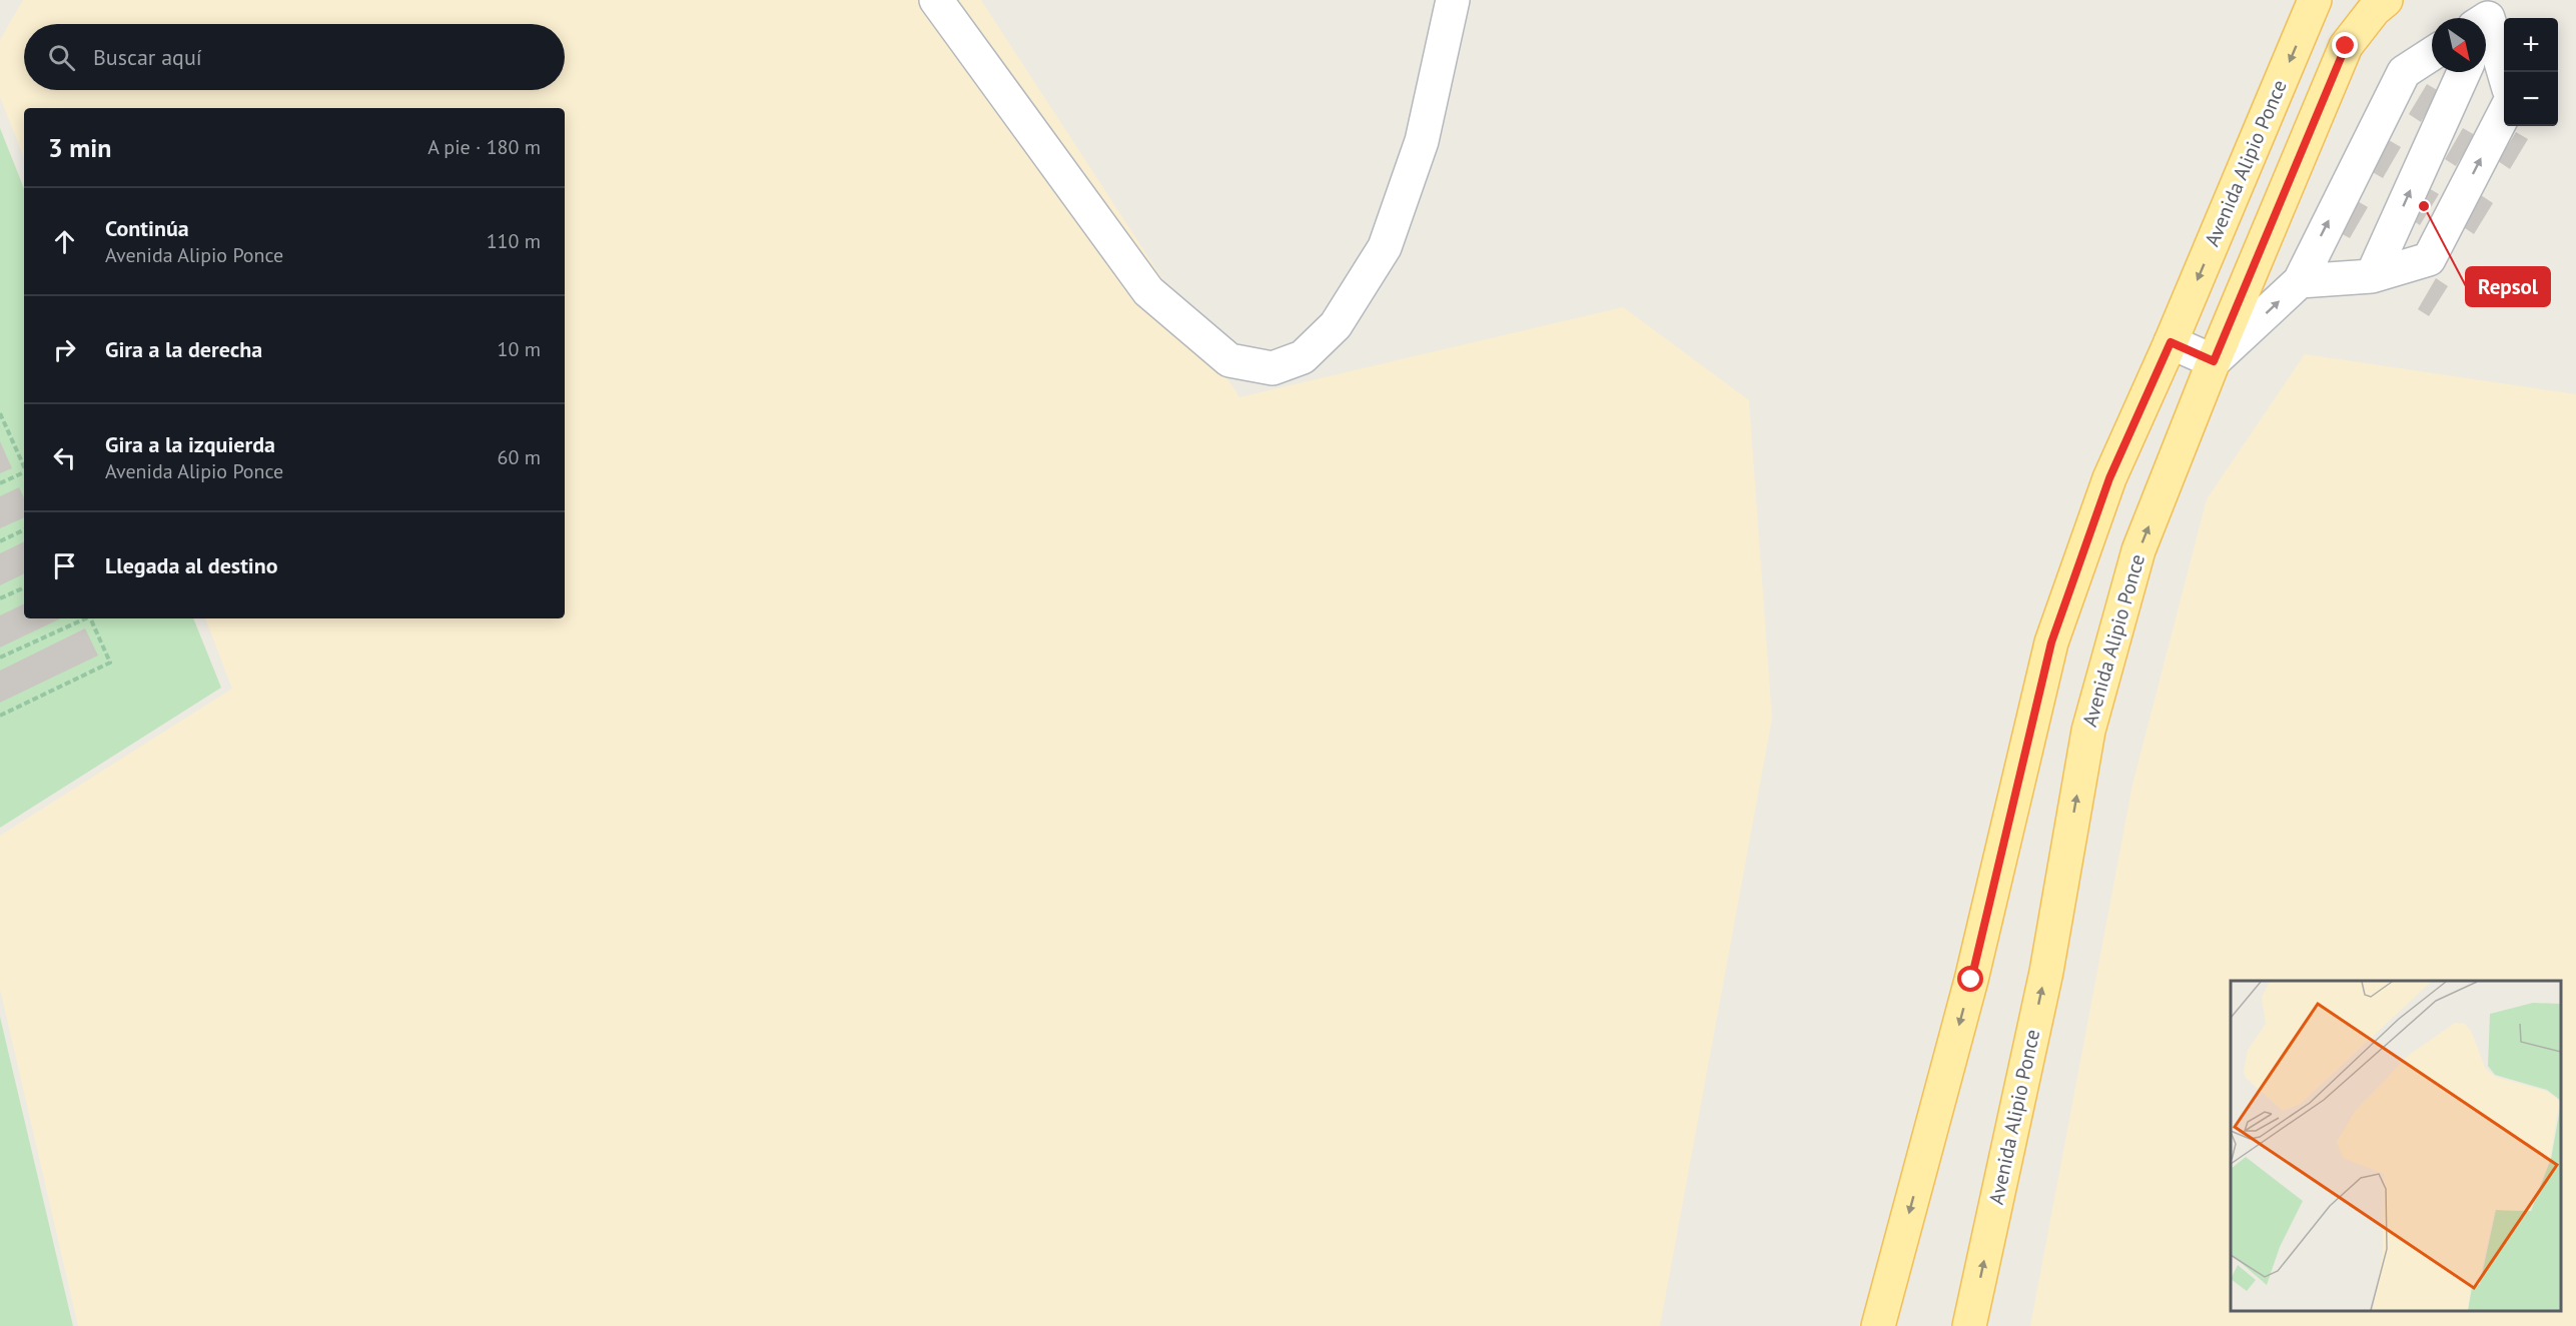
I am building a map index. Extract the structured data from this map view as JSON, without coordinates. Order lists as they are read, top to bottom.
{
  "streets": {
    "main road": ["Avenida Alipio Ponce"]
  },
  "places": ["Repsol"],
  "north": "bottom right",
  "page": {
    "map_buttons": ["+", "−"],
    "search": "Buscar aquí",
    "heading": ["3 min", "A pie · 180 m"],
    "list": [
      ["Continúa", "Avenida Alipio Ponce", "110 m"],
      ["Gira a la derecha", "10 m"],
      ["Gira a la izquierda", "Avenida Alipio Ponce", "60 m"],
      "Llegada al destino"
    ]
  }
}
